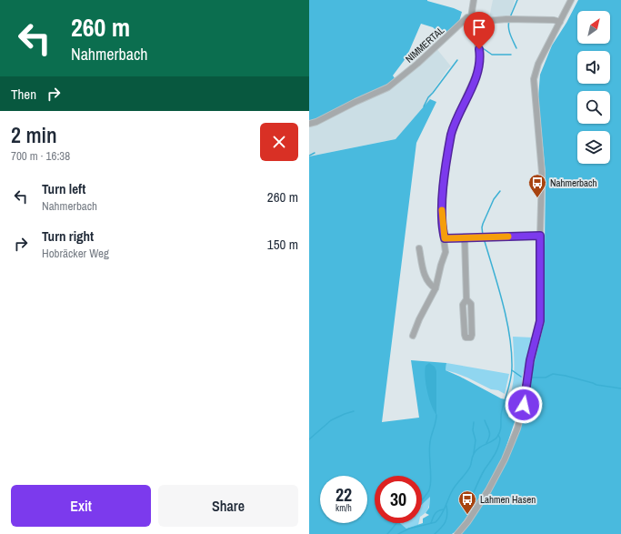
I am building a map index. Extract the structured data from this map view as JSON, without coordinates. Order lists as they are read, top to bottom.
{
  "streets": {
    "street": ["NIMMERTAL"]
  },
  "places": {
    "bus stop": ["Nahmerbach", "Lahmen Hasen"]
  },
  "north": "top right",
  "page": {
    "turn": ["260 m", "Nahmerbach"],
    "then": "Then",
    "heading": ["2 min", "700 m · 16:38"],
    "list": [
      {
        "name": "Turn left",
        "note": "Nahmerbach",
        "value": "260 m"
      },
      {
        "name": "Turn right",
        "note": "Hobräcker Weg",
        "value": "150 m"
      }
    ],
    "speed": "22 km/h",
    "limit": "30",
    "buttons": ["Exit", "Share"]
  }
}
